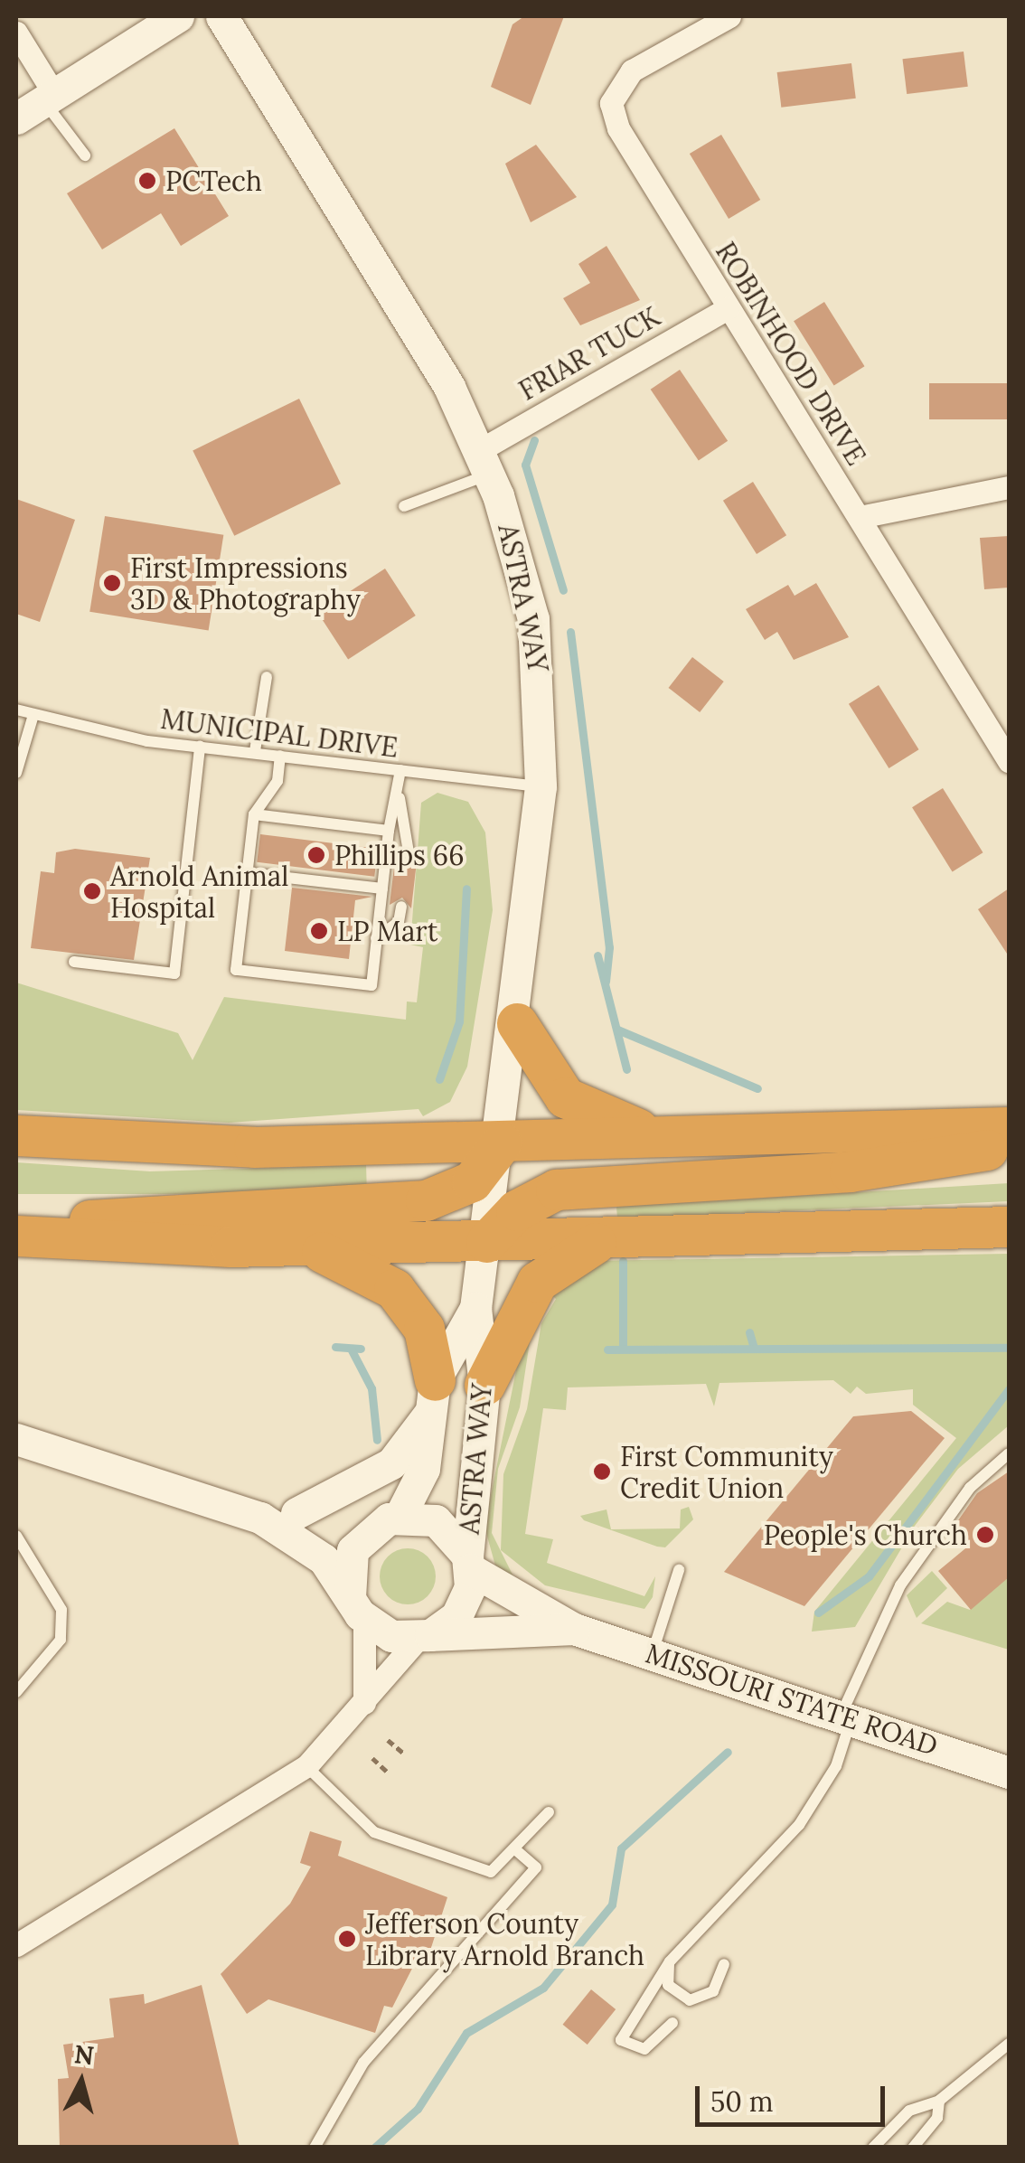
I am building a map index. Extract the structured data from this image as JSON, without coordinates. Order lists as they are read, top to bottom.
{
  "streets": {
    "street": [
      "FRIAR TUCK",
      "ROBINHOOD DRIVE",
      "ASTRA WAY",
      "MISSOURI STATE ROAD"
    ],
    "lane": ["MUNICIPAL DRIVE"]
  },
  "crossings": [
    ["FRIAR TUCK", "ROBINHOOD DRIVE"],
    ["FRIAR TUCK", "ASTRA WAY"],
    ["ASTRA WAY", "MUNICIPAL DRIVE"],
    ["ASTRA WAY", "MISSOURI STATE ROAD"]
  ],
  "places": [
    "PCTech",
    "First Impressions 3D & Photography",
    "Phillips 66",
    "Arnold Animal Hospital",
    "LP Mart",
    "First Community Credit Union",
    "People's Church",
    "Jefferson County Library Arnold Branch"
  ],
  "scale_bar": "50 m",
  "north": "top"
}
